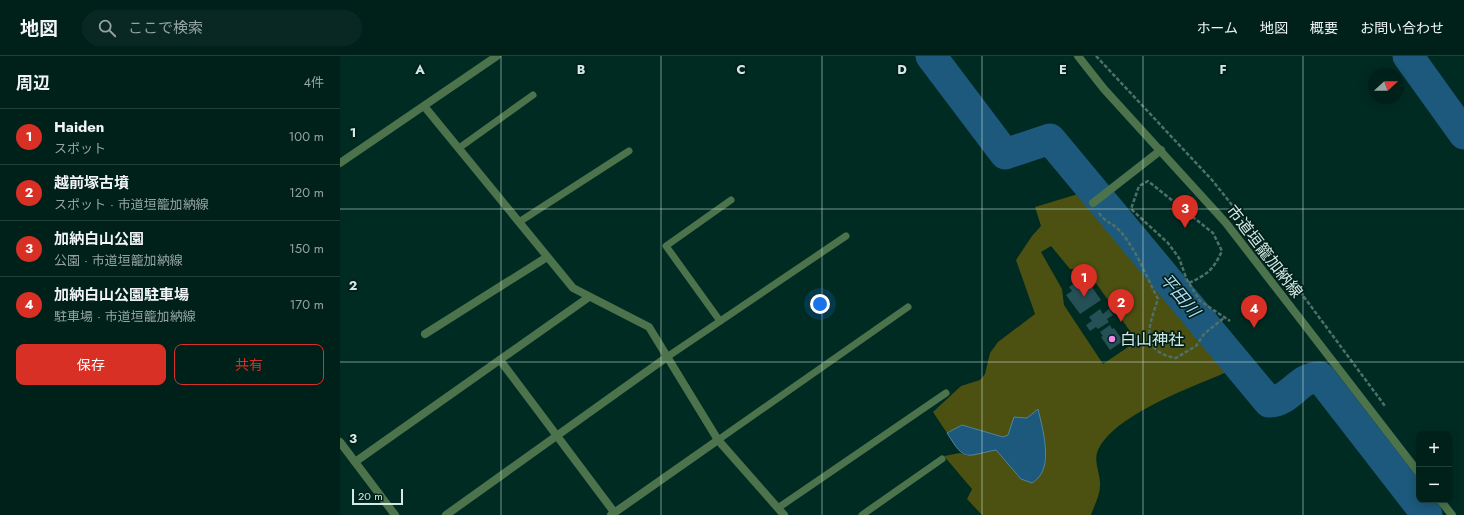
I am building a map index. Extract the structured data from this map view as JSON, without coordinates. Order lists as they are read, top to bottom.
{
  "streets": {
    "street": ["市道垣籠加納線"]
  },
  "water": ["平田川"],
  "places": ["白山神社"],
  "scale_bar": "20 m",
  "north": "right",
  "page": {
    "header": "地図",
    "search": "ここで検索",
    "nav": [
      "ホーム",
      "地図",
      "概要",
      "お問い合わせ"
    ],
    "heading": ["周辺", "4件"],
    "list": [
      {
        "mark": "1",
        "name": "Haiden",
        "note": "スポット",
        "value": "100 m"
      },
      {
        "mark": "2",
        "name": "越前塚古墳",
        "note": "スポット · 市道垣籠加納線",
        "value": "120 m"
      },
      {
        "mark": "3",
        "name": "加納白山公園",
        "note": "公園 · 市道垣籠加納線",
        "value": "150 m"
      },
      {
        "mark": "4",
        "name": "加納白山公園駐車場",
        "note": "駐車場 · 市道垣籠加納線",
        "value": "170 m"
      }
    ],
    "pins": [
      "3",
      "1",
      "2",
      "4"
    ],
    "buttons": ["保存", "共有"],
    "map_buttons": ["+", "−"],
    "scale": "20 m"
  },
  "grid": {
    "columns": [
      "A",
      "B",
      "C",
      "D",
      "E",
      "F"
    ],
    "rows": ["1", "2", "3"]
  }
}
